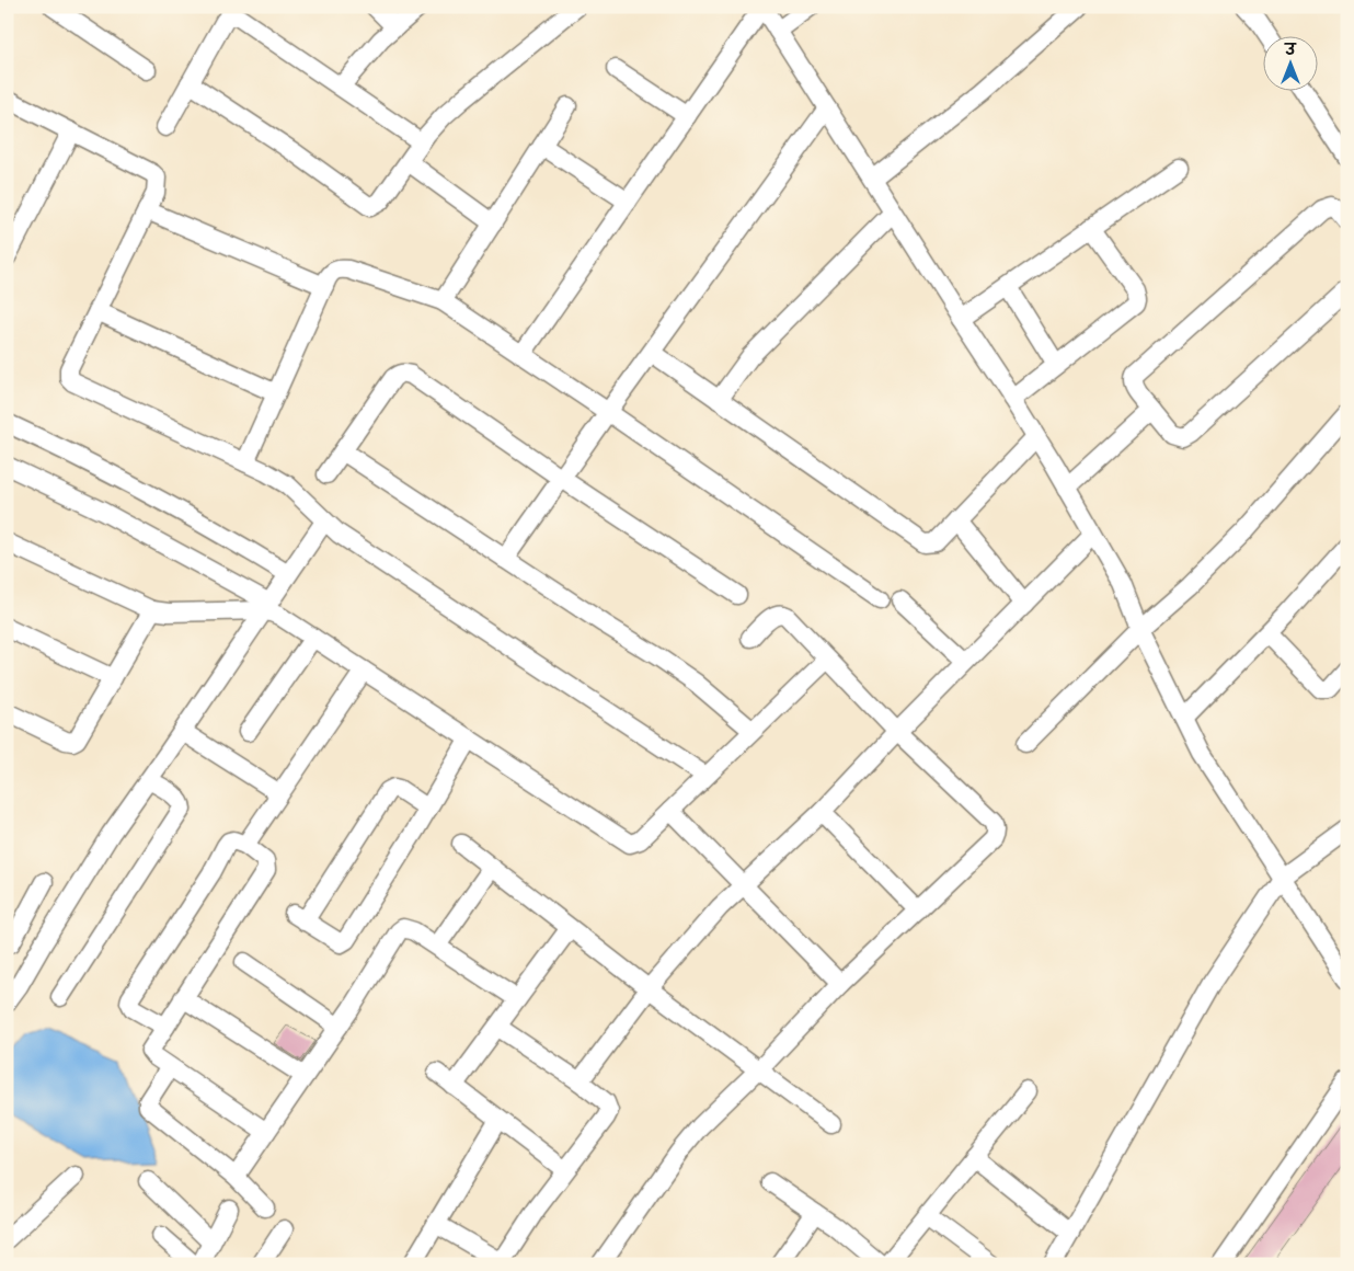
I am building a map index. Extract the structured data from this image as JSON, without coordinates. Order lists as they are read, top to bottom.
{
  "north": "top"
}
